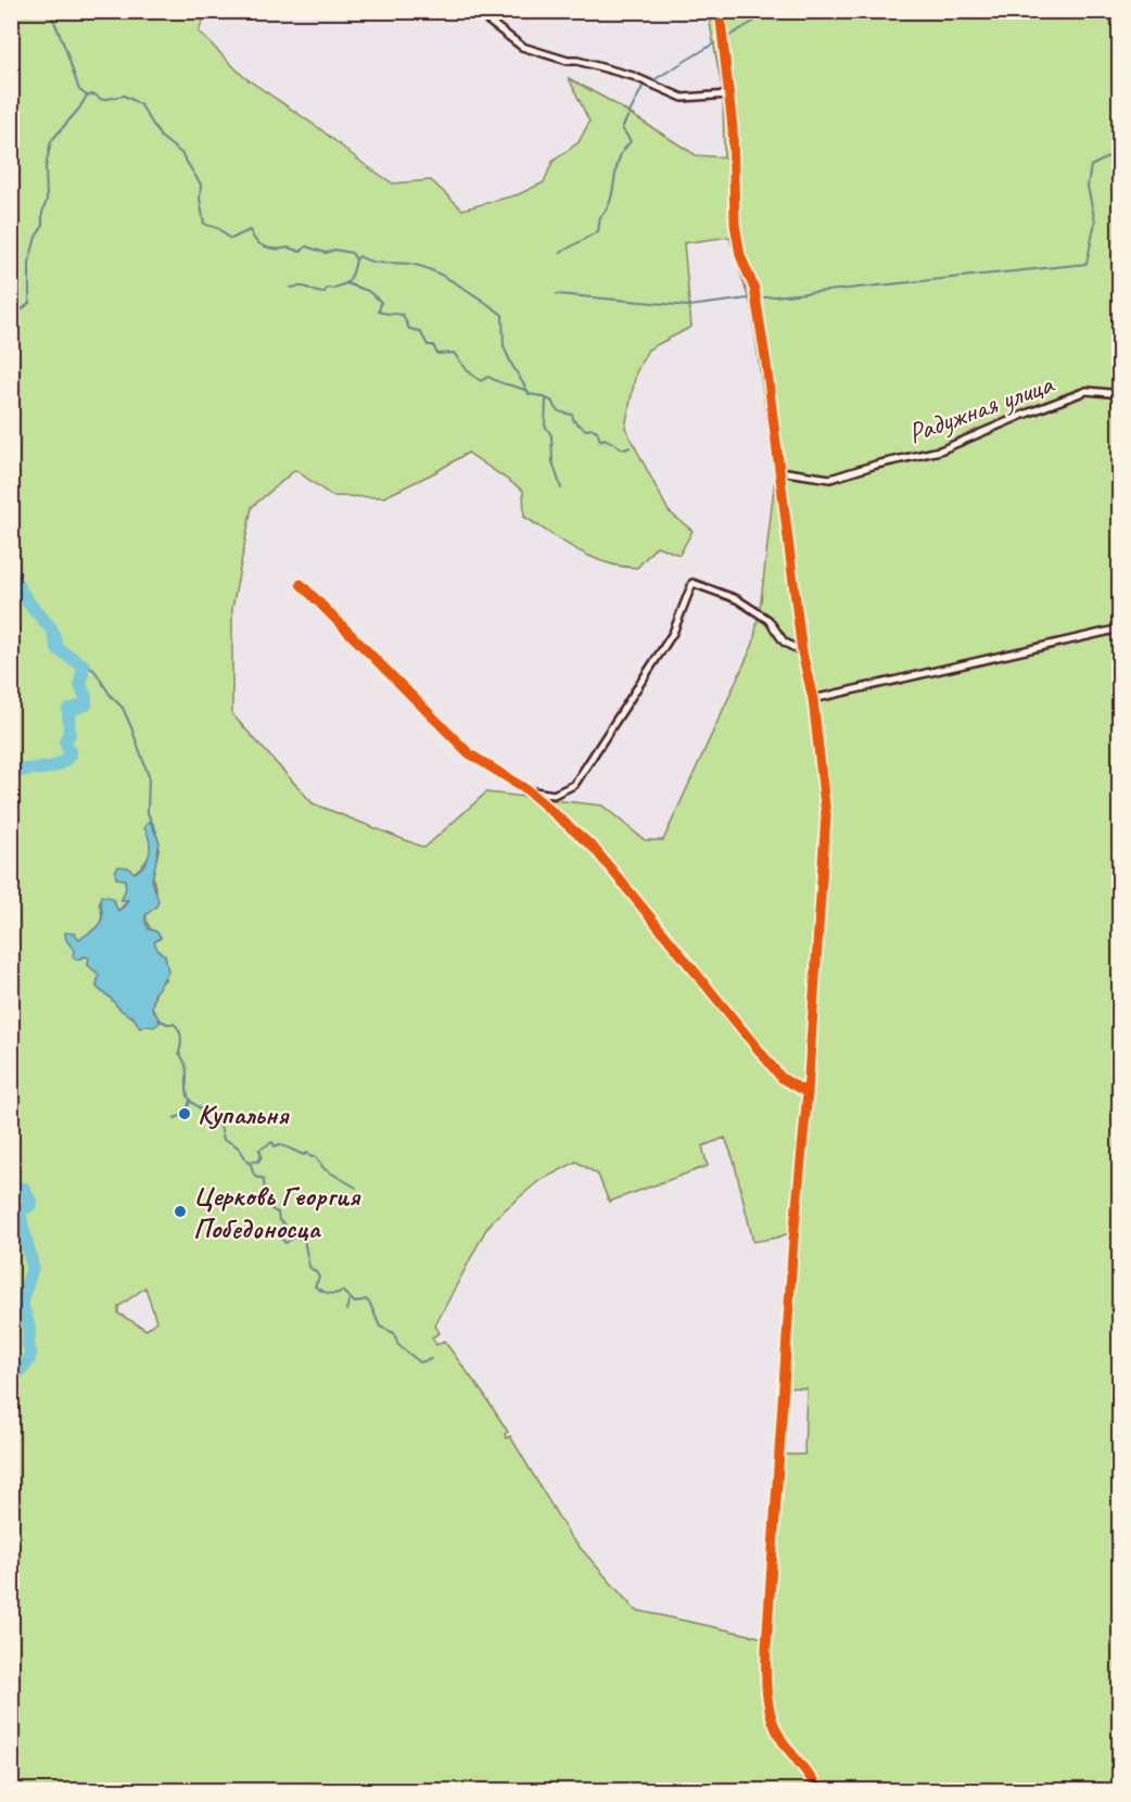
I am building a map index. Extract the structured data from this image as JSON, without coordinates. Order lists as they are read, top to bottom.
{
  "streets": {
    "street": ["Радужная улица"]
  },
  "places": ["Купальня", "Церковь Георгия Победоносца"]
}
